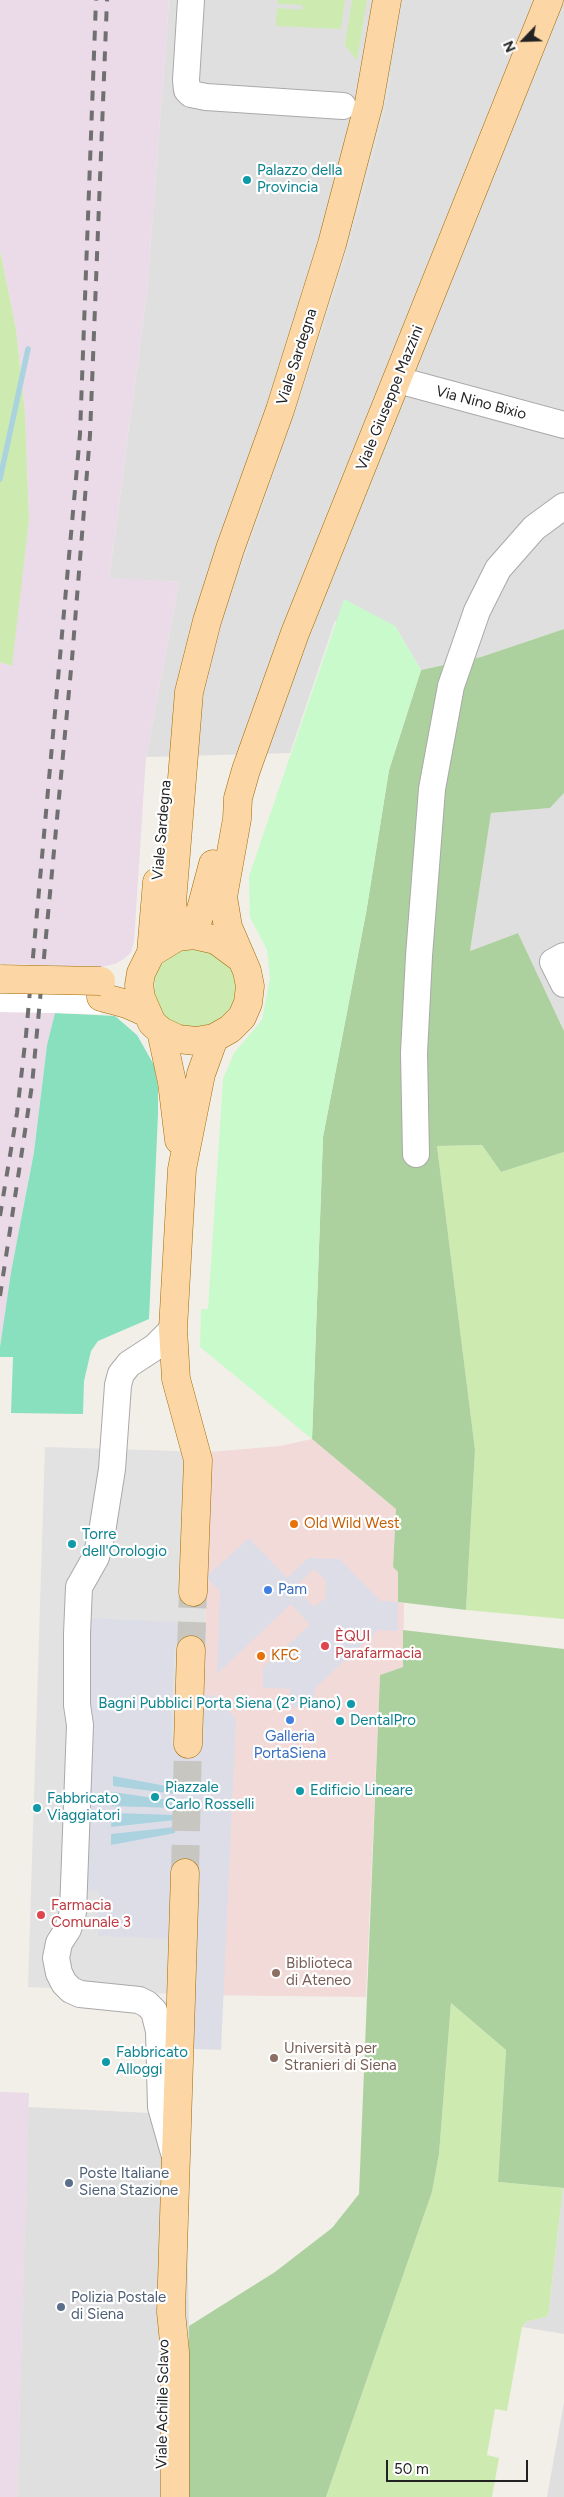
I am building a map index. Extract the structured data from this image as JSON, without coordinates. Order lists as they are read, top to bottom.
{
  "streets": {
    "main road": ["Viale Sardegna", "Viale Giuseppe Mazzini", "Viale Achille Sclavo"],
    "street": ["Via Nino Bixio"]
  },
  "crossings": [
    ["Viale Sardegna", "Viale Giuseppe Mazzini"],
    ["Viale Giuseppe Mazzini", "Via Nino Bixio"]
  ],
  "places": [
    "Palazzo della Provincia",
    "Old Wild West",
    "Torre dell'Orologio",
    "Pam",
    "ÈQUI Parafarmacia",
    "KFC",
    "Bagni Pubblici Porta Siena (2° Piano)",
    "Galleria PortaSiena",
    "DentalPro",
    "Edificio Lineare",
    "Piazzale Carlo Rosselli",
    "Fabbricato Viaggiatori",
    "Farmacia Comunale 3",
    "Biblioteca di Ateneo",
    "Università per Stranieri di Siena",
    "Fabbricato Alloggi",
    "Poste Italiane Siena Stazione",
    "Polizia Postale di Siena"
  ],
  "scale_bar": "50 m",
  "north": "bottom left"
}
